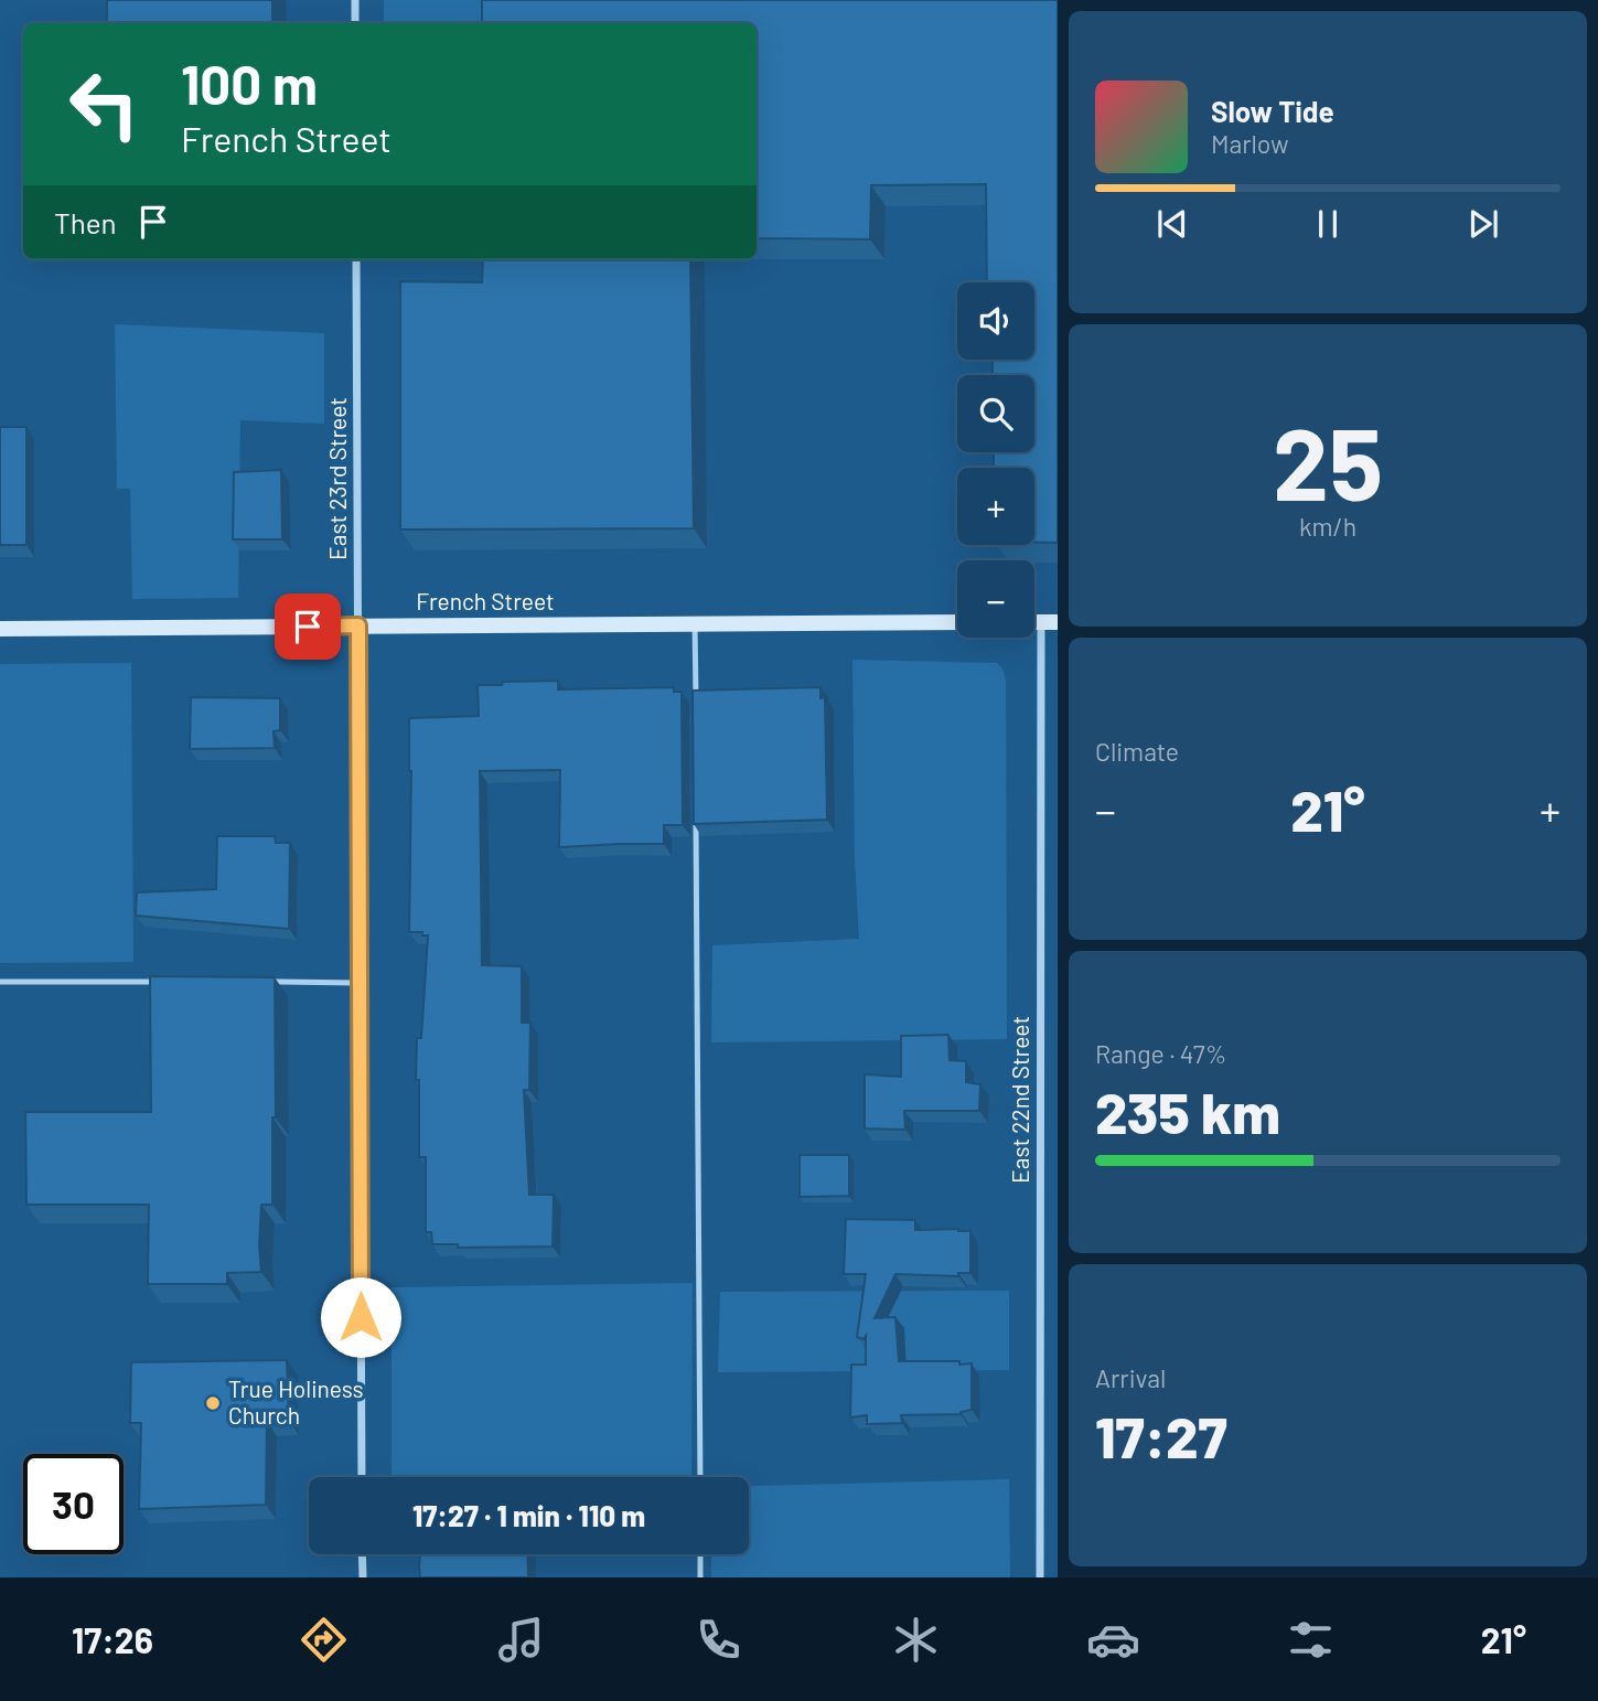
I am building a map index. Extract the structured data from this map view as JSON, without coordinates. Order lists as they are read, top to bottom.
{
  "streets": {
    "main road": ["French Street"],
    "street": ["East 23rd Street", "East 22nd Street"]
  },
  "crossings": [
    ["East 23rd Street", "French Street"]
  ],
  "places": ["True Holiness Church"],
  "page": {
    "turn": ["100 m", "French Street"],
    "song": ["Slow Tide", "Marlow"],
    "then": "Then",
    "map_buttons": ["+", "−"],
    "tile": [
      ["25", "km/h"],
      "Climate",
      ["Range · 47%", "235 km"],
      ["Arrival", "17:27"]
    ],
    "heat": ["−", "21°", "+"],
    "limit": "30",
    "trip": "17:27 · 1 min · 110 m",
    "tabs": ["17:26", "21°"]
  }
}
